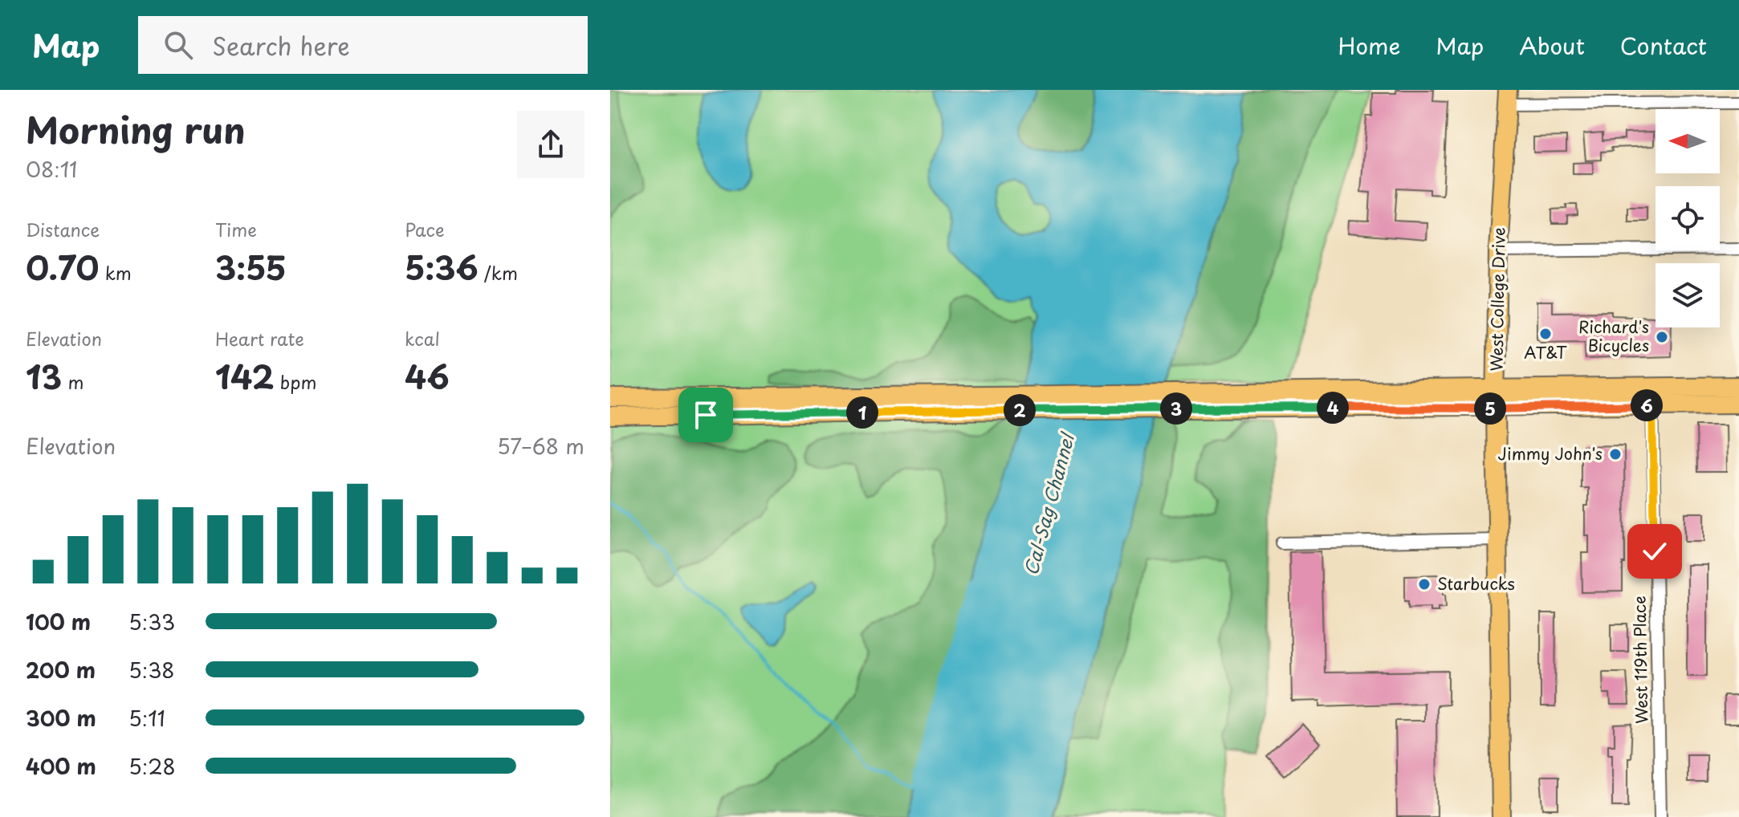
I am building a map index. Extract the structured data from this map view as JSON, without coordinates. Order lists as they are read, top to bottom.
{
  "streets": {
    "main road": ["West College Drive"],
    "street": ["West 119th Place"]
  },
  "water": ["Cal-Sag Channel"],
  "places": [
    "AT&T",
    "Richard's Bicycles",
    "Jimmy John's",
    "Starbucks"
  ],
  "north": "left",
  "page": {
    "header": "Map",
    "search": "Search here",
    "nav": [
      "Home",
      "Map",
      "About",
      "Contact"
    ],
    "heading": ["Morning run", "08:11"],
    "stats": [
      ["Distance", "0.70 km"],
      ["Time", "3:55"],
      ["Pace", "5:36 /km"],
      ["Elevation", "13 m"],
      ["Heart rate", "142 bpm"],
      ["kcal", "46"]
    ],
    "pins": [
      "6",
      "4",
      "3",
      "5",
      "2",
      "1"
    ],
    "chart": ["Elevation", "57–68 m"],
    "list": [
      {
        "name": "100 m",
        "note": "5:33"
      },
      {
        "name": "200 m",
        "note": "5:38"
      },
      {
        "name": "300 m",
        "note": "5:11"
      },
      {
        "name": "400 m",
        "note": "5:28"
      }
    ]
  }
}
